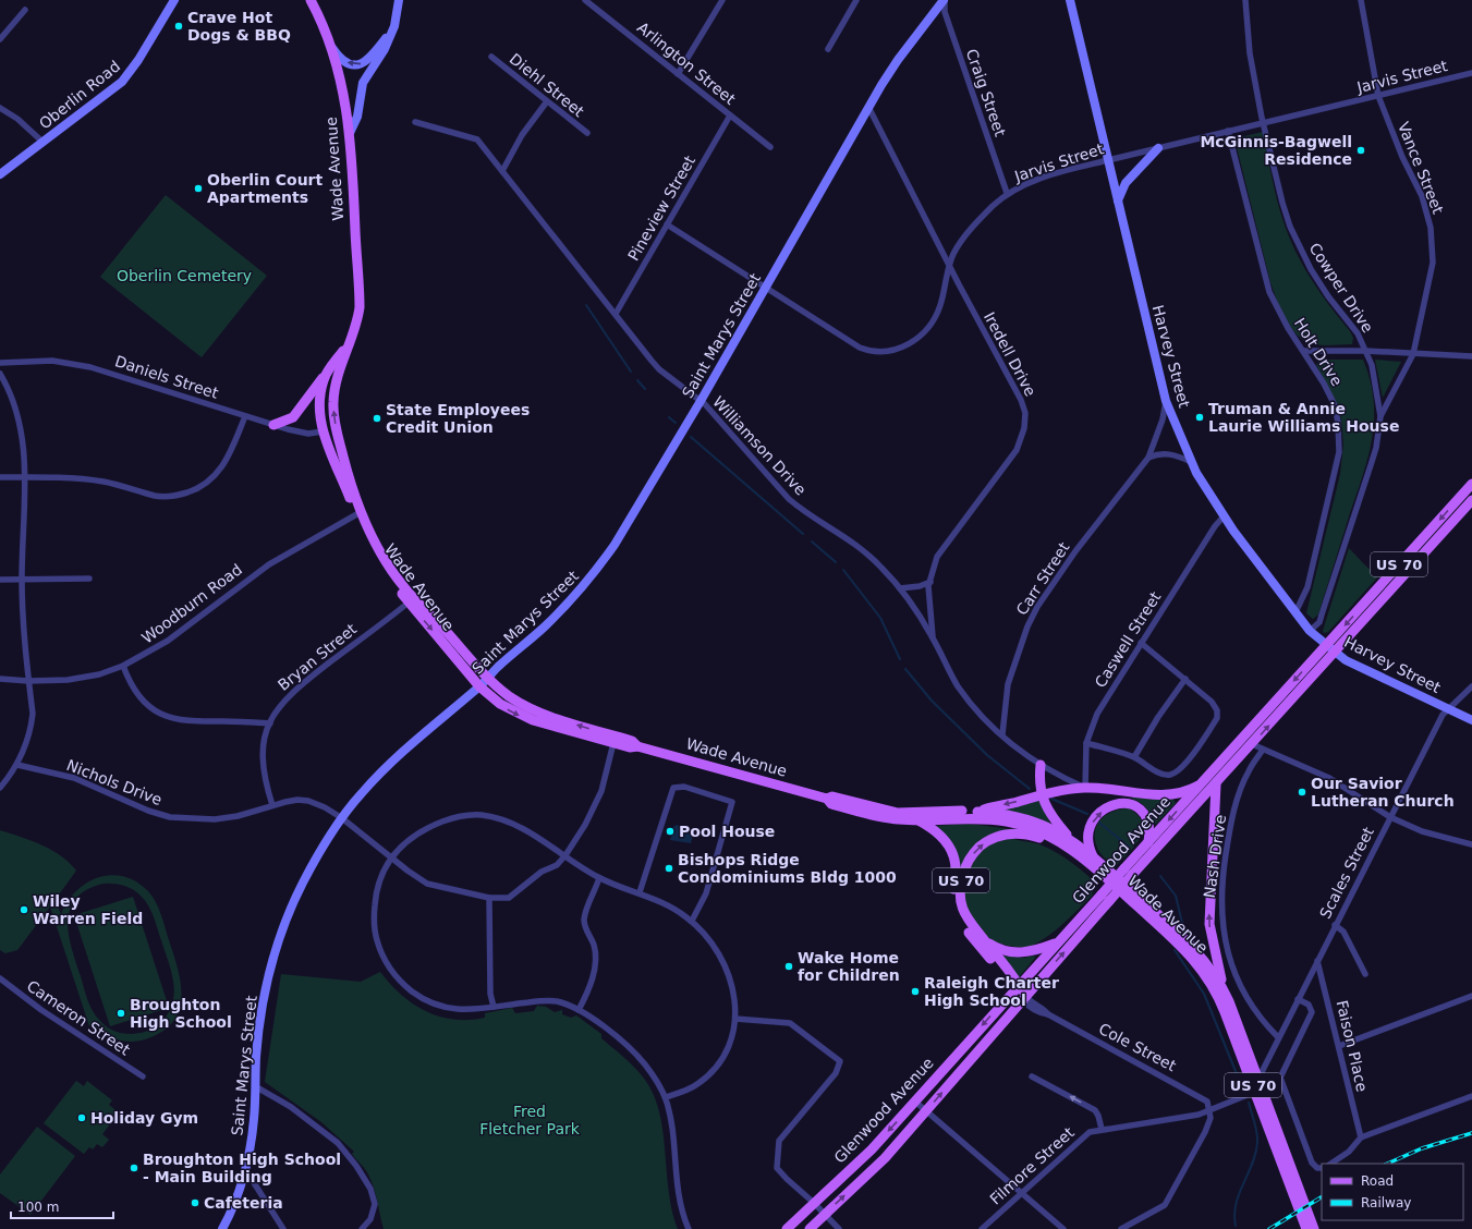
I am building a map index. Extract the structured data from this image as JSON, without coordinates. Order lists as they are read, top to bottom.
{
  "streets": {
    "main road": [
      "Oberlin Road",
      "Wade Avenue",
      "Saint Marys Street",
      "Harvey Street",
      "US 70",
      "Glenwood Avenue"
    ],
    "street": [
      "Arlington Street",
      "Jarvis Street",
      "Diehl Street",
      "Craig Street",
      "Vance Street",
      "Pineview Street",
      "Cowper Drive",
      "Holt Drive",
      "Iredell Drive",
      "Daniels Street",
      "Williamson Drive",
      "Carr Street",
      "Woodburn Road",
      "Caswell Street",
      "Bryan Street",
      "Nichols Drive",
      "Nash Drive",
      "Scales Street",
      "Cameron Street",
      "Faison Place",
      "Cole Street",
      "Filmore Street"
    ]
  },
  "crossings": [
    ["Arlington Street", "Pineview Street"],
    ["Jarvis Street", "Craig Street"],
    ["Jarvis Street", "Vance Street"],
    ["Jarvis Street", "Pineview Street"],
    ["Jarvis Street", "Cowper Drive"],
    ["Jarvis Street", "Saint Marys Street"],
    ["Jarvis Street", "Holt Drive"],
    ["Jarvis Street", "Iredell Drive"],
    ["Jarvis Street", "Harvey Street"],
    ["Craig Street", "Saint Marys Street"],
    ["Vance Street", "Cowper Drive"],
    ["Wade Avenue", "Saint Marys Street"],
    ["Wade Avenue", "Daniels Street"],
    ["Wade Avenue", "US 70"],
    ["Wade Avenue", "Woodburn Road"],
    ["Wade Avenue", "Bryan Street"],
    ["Wade Avenue", "Nichols Drive"],
    ["Wade Avenue", "Scales Street"],
    ["Wade Avenue", "Filmore Street"],
    ["Pineview Street", "Williamson Drive"],
    ["Cowper Drive", "Harvey Street"],
    ["Saint Marys Street", "Iredell Drive"],
    ["Saint Marys Street", "Williamson Drive"],
    ["Saint Marys Street", "Nichols Drive"],
    ["Holt Drive", "Harvey Street"],
    ["Iredell Drive", "Williamson Drive"],
    ["Harvey Street", "Carr Street"],
    ["Harvey Street", "Caswell Street"],
    ["Harvey Street", "Glenwood Avenue"],
    ["Harvey Street", "Scales Street"],
    ["Williamson Drive", "Carr Street"],
    ["Williamson Drive", "Caswell Street"],
    ["US 70", "Glenwood Avenue"],
    ["Bryan Street", "Nichols Drive"],
    ["Glenwood Avenue", "Cole Street"],
    ["Nash Drive", "Scales Street"],
    ["Scales Street", "Faison Place"],
    ["Cole Street", "Filmore Street"]
  ],
  "parks": ["Oberlin Cemetery", "Fred Fletcher Park"],
  "places": [
    "Crave Hot Dogs & BBQ",
    "McGinnis-Bagwell Residence",
    "Oberlin Court Apartments",
    "Truman & Annie Laurie Williams House",
    "State Employees Credit Union",
    "Our Savior Lutheran Church",
    "Pool House",
    "Bishops Ridge Condominiums Bldg 1000",
    "Wiley Warren Field",
    "Wake Home for Children",
    "Raleigh Charter High School",
    "Broughton High School",
    "Holiday Gym",
    "Broughton High School - Main Building",
    "Cafeteria"
  ],
  "legend": ["Road", "Railway"],
  "scale_bar": "100 m"
}
